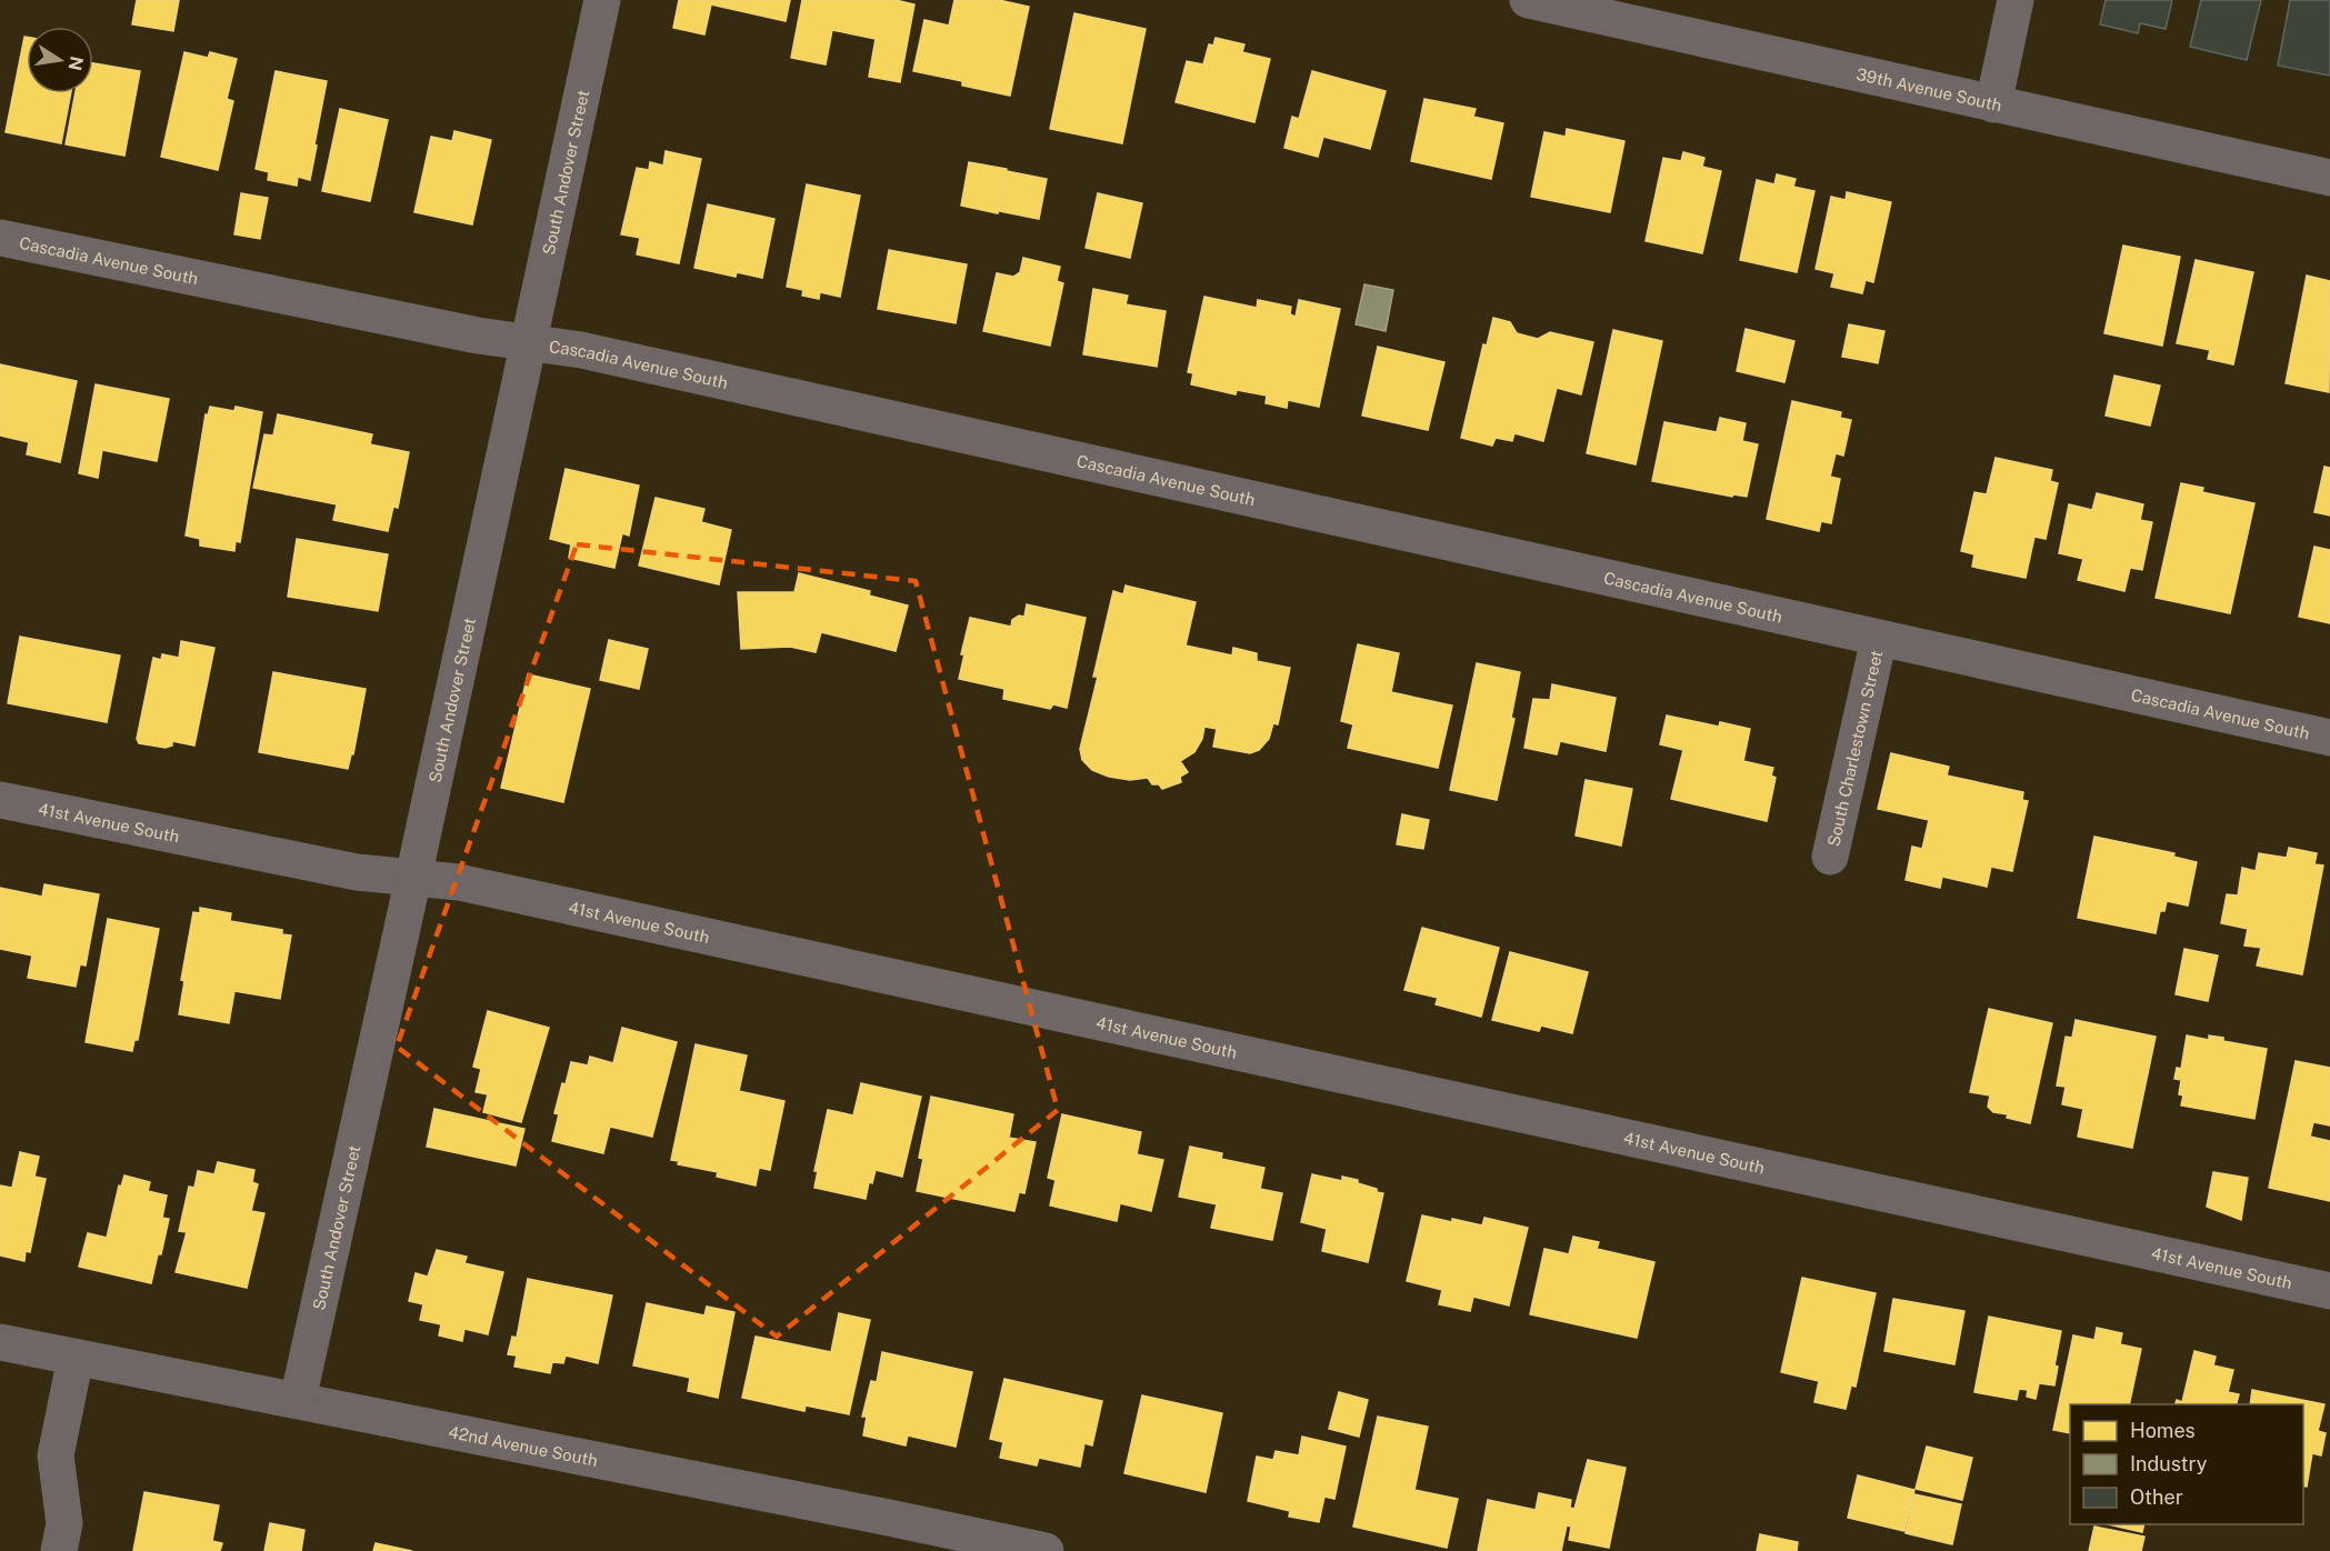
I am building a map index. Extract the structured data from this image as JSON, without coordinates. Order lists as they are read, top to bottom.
{
  "streets": {
    "street": [
      "39th Avenue South",
      "South Andover Street",
      "Cascadia Avenue South",
      "South Charlestown Street",
      "41st Avenue South",
      "42nd Avenue South"
    ]
  },
  "crossings": [
    ["South Andover Street", "Cascadia Avenue South"],
    ["South Andover Street", "41st Avenue South"],
    ["South Andover Street", "42nd Avenue South"],
    ["Cascadia Avenue South", "South Charlestown Street"]
  ],
  "legend": ["Homes", "Industry", "Other"],
  "north": "right"
}
